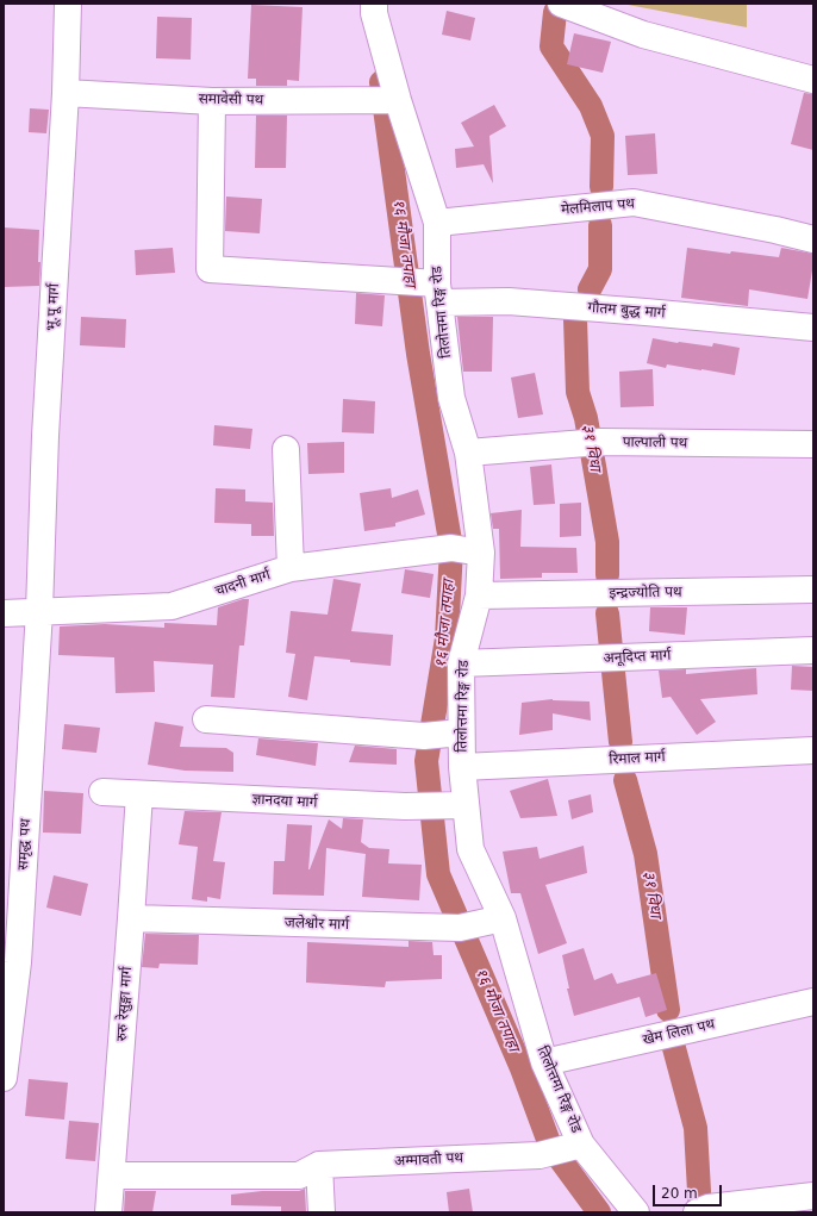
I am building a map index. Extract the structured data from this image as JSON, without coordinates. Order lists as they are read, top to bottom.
{
  "streets": {
    "street": [
      "समावेसी पथ",
      "मेलमिलाप पथ",
      "भू.पू मार्ग",
      "गौतम बुद्ध मार्ग",
      "तिलोत्तमा रिङ्ग रोड",
      "पाल्पाली पथ",
      "चादनी मार्ग",
      "इन्द्रज्योति पथ",
      "अनूदिप्त मार्ग",
      "रिमाल मार्ग",
      "ज्ञानदया मार्ग",
      "समृद्ध पथ",
      "जलेश्वोर मार्ग",
      "रुरु रेसुङ्गा मार्ग",
      "खेम लिला पथ",
      "अम्मावती पथ"
    ]
  },
  "crossings": [
    ["समावेसी पथ", "भू.पू मार्ग"],
    ["समावेसी पथ", "गौतम बुद्ध मार्ग"],
    ["समावेसी पथ", "तिलोत्तमा रिङ्ग रोड"],
    ["मेलमिलाप पथ", "तिलोत्तमा रिङ्ग रोड"],
    ["भू.पू मार्ग", "चादनी मार्ग"],
    ["भू.पू मार्ग", "समृद्ध पथ"],
    ["गौतम बुद्ध मार्ग", "तिलोत्तमा रिङ्ग रोड"],
    ["तिलोत्तमा रिङ्ग रोड", "पाल्पाली पथ"],
    ["तिलोत्तमा रिङ्ग रोड", "चादनी मार्ग"],
    ["तिलोत्तमा रिङ्ग रोड", "इन्द्रज्योति पथ"],
    ["तिलोत्तमा रिङ्ग रोड", "अनूदिप्त मार्ग"],
    ["तिलोत्तमा रिङ्ग रोड", "रिमाल मार्ग"],
    ["तिलोत्तमा रिङ्ग रोड", "ज्ञानदया मार्ग"],
    ["तिलोत्तमा रिङ्ग रोड", "जलेश्वोर मार्ग"],
    ["तिलोत्तमा रिङ्ग रोड", "खेम लिला पथ"],
    ["तिलोत्तमा रिङ्ग रोड", "अम्मावती पथ"],
    ["चादनी मार्ग", "समृद्ध पथ"],
    ["ज्ञानदया मार्ग", "रुरु रेसुङ्गा मार्ग"],
    ["जलेश्वोर मार्ग", "रुरु रेसुङ्गा मार्ग"],
    ["रुरु रेसुङ्गा मार्ग", "अम्मावती पथ"]
  ],
  "water": ["१६ मौजा तपाहा", "३१ विधा"],
  "scale_bar": "20 m"
}
